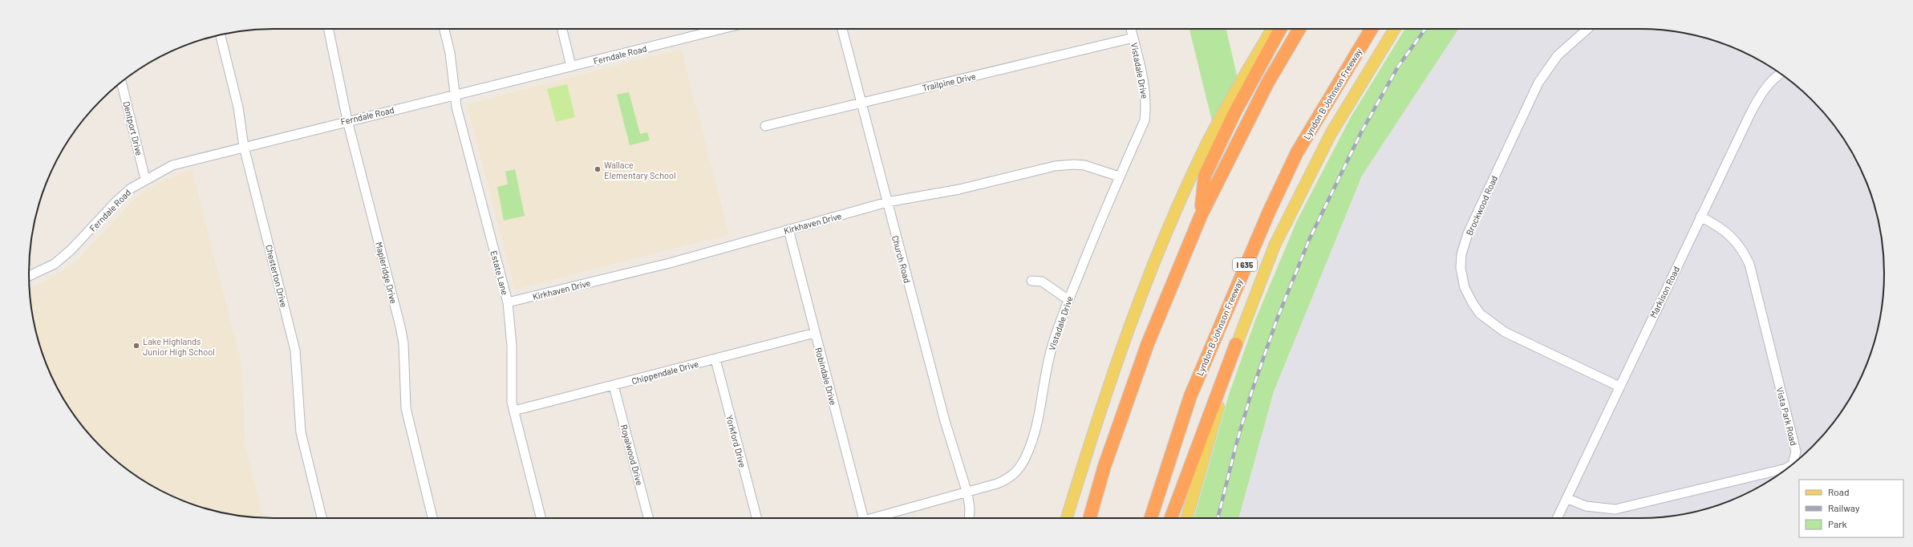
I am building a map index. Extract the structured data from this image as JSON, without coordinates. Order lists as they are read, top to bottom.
{
  "streets": {
    "highway": ["Lyndon B Johnson Freeway", "I 635"],
    "street": [
      "Ferndale Road",
      "Vistadale Drive",
      "Trailpine Drive",
      "Dentport Drive",
      "Brockwood Road",
      "Kirkhaven Drive",
      "Church Road",
      "Mapleridge Drive",
      "Estate Lane",
      "Chesterton Drive",
      "Markison Road",
      "Chippendale Drive",
      "Robindale Drive",
      "Vista Park Road",
      "Yorkford Drive",
      "Royalwood Drive"
    ]
  },
  "crossings": [
    ["Ferndale Road", "Dentport Drive"],
    ["Ferndale Road", "Mapleridge Drive"],
    ["Ferndale Road", "Estate Lane"],
    ["Ferndale Road", "Chesterton Drive"],
    ["Vistadale Drive", "Trailpine Drive"],
    ["Vistadale Drive", "Kirkhaven Drive"],
    ["Vistadale Drive", "Church Road"],
    ["Trailpine Drive", "Church Road"],
    ["Brockwood Road", "Markison Road"],
    ["Kirkhaven Drive", "Church Road"],
    ["Kirkhaven Drive", "Estate Lane"],
    ["Kirkhaven Drive", "Robindale Drive"],
    ["Estate Lane", "Chippendale Drive"],
    ["Markison Road", "Vista Park Road"],
    ["Chippendale Drive", "Robindale Drive"],
    ["Chippendale Drive", "Yorkford Drive"],
    ["Chippendale Drive", "Royalwood Drive"]
  ],
  "places": ["Wallace Elementary School", "Lake Highlands Junior High School"],
  "legend": ["Road", "Railway", "Park"]
}
